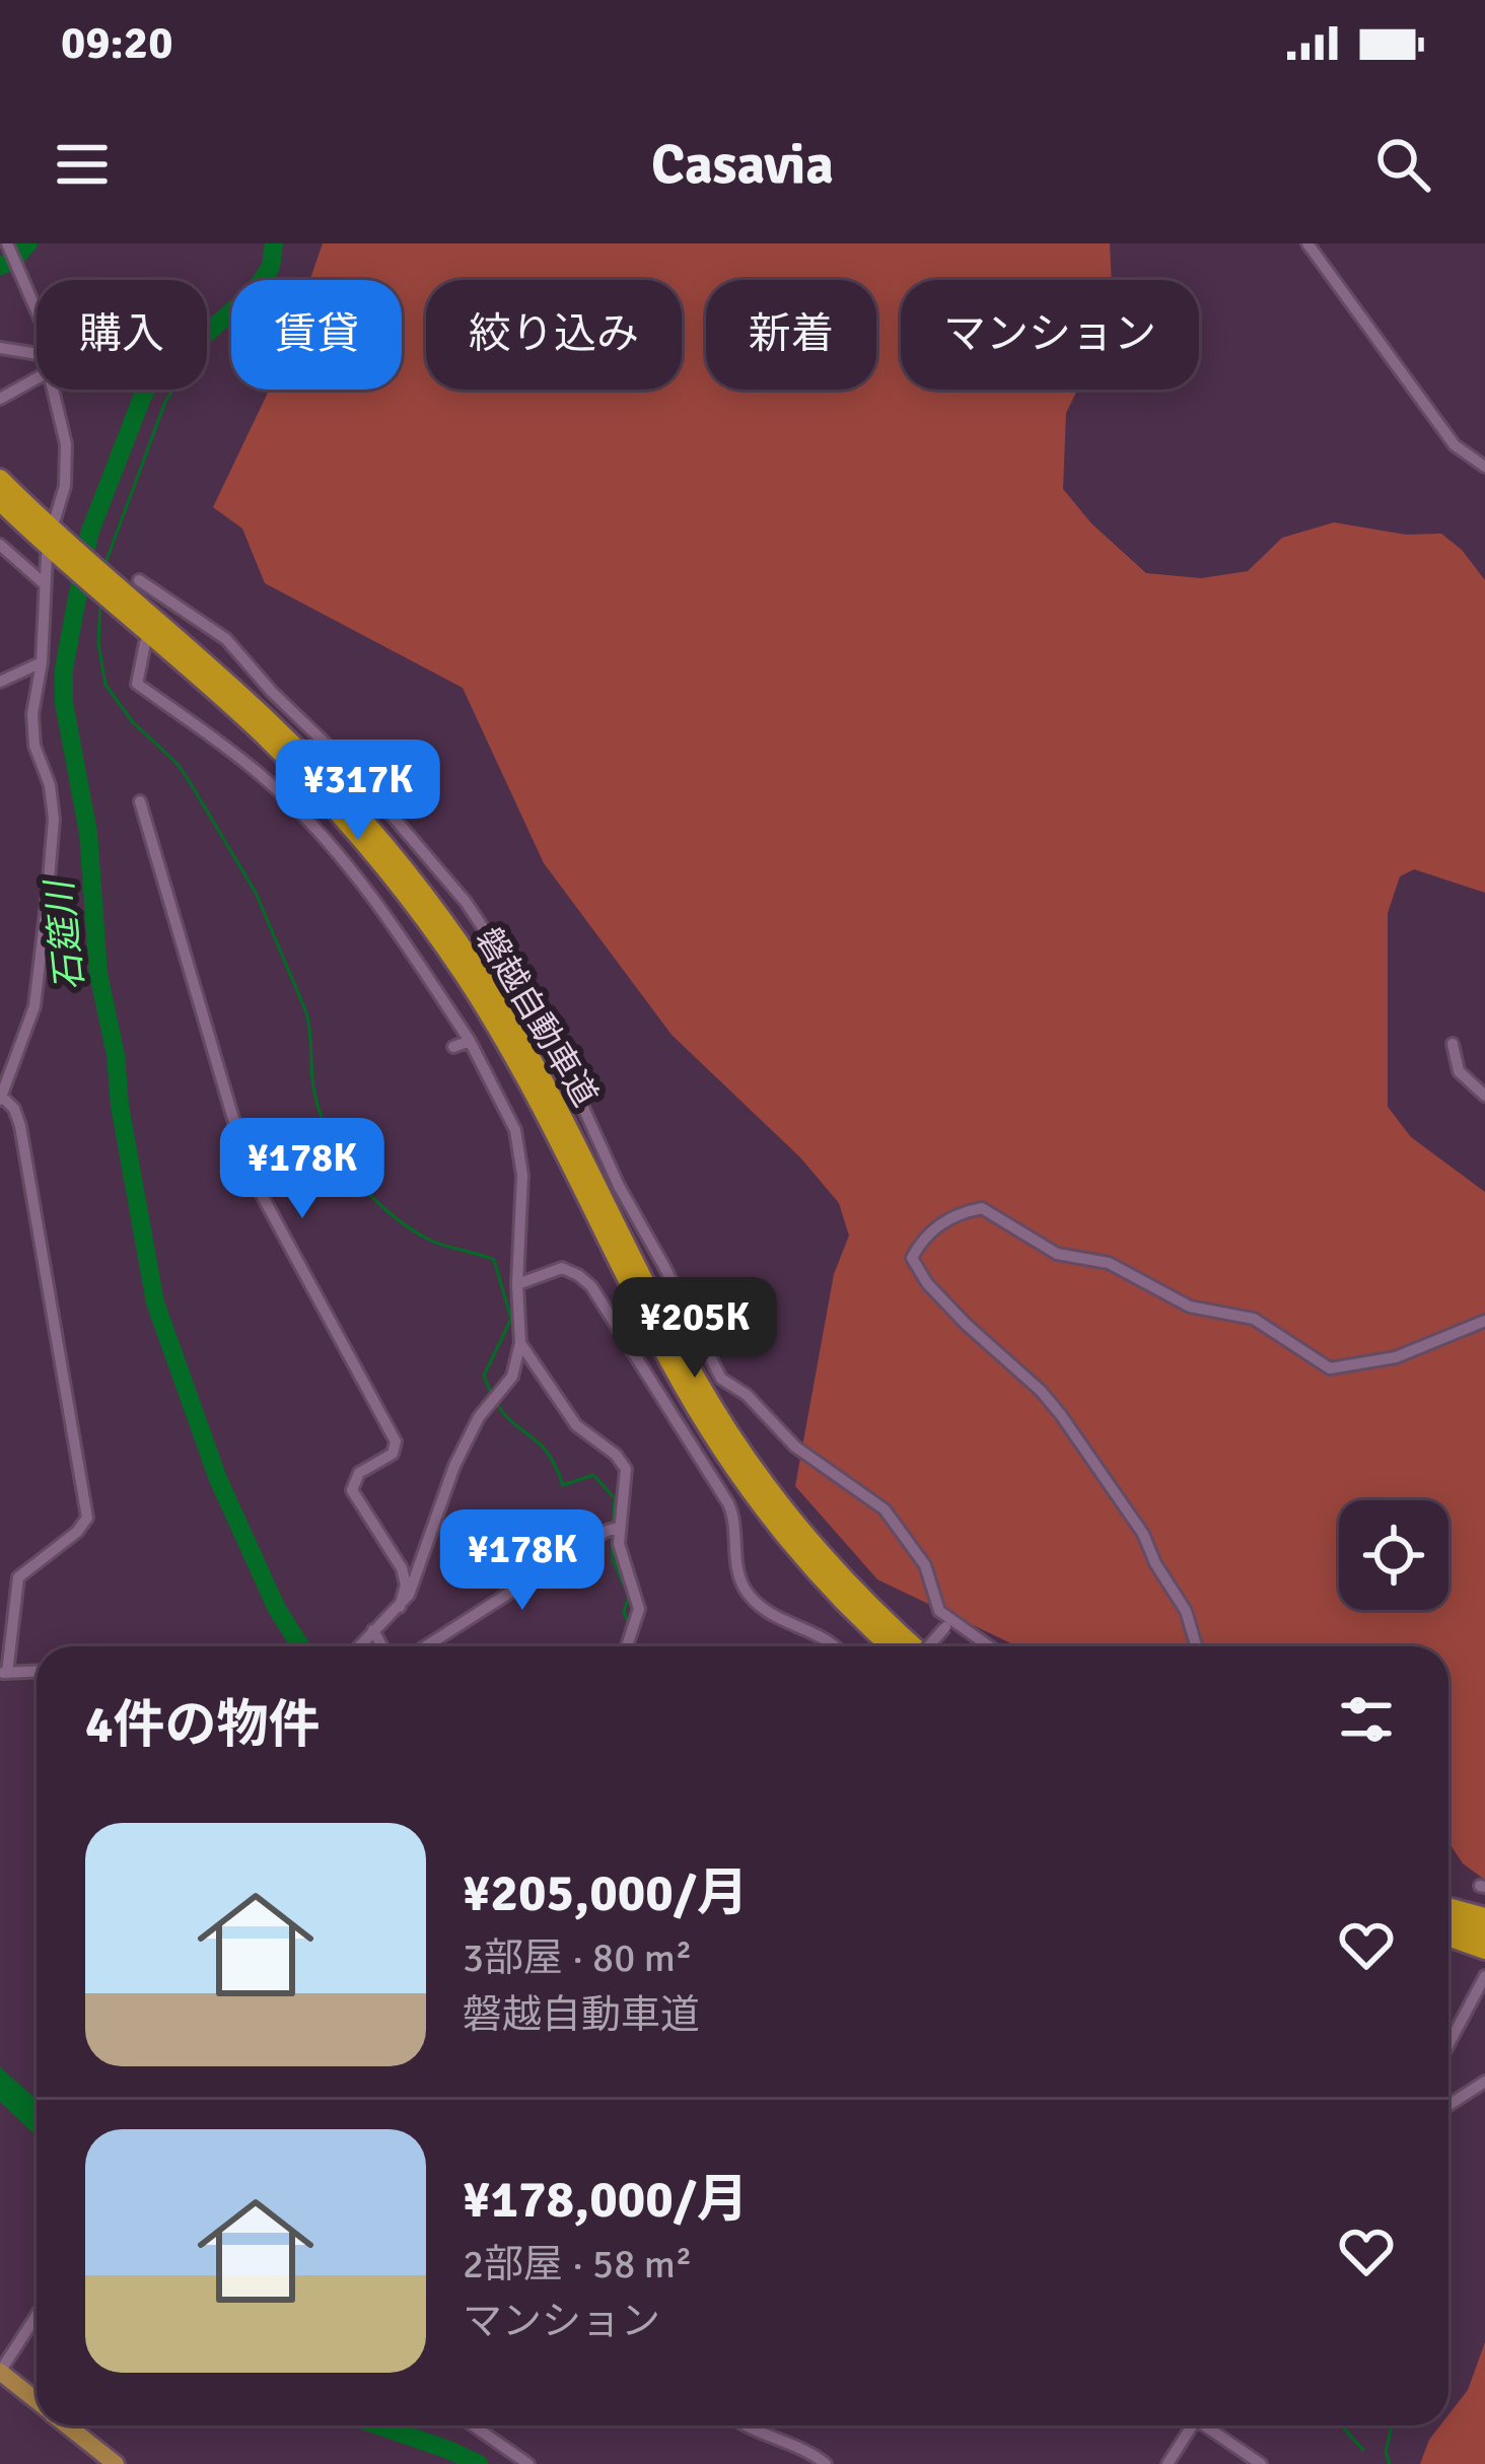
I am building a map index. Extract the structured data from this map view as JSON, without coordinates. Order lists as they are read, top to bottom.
{
  "streets": {
    "highway": ["磐越自動車道"]
  },
  "water": ["石筵川"],
  "page": {
    "status": "09:20",
    "header": "Casavia",
    "chip": [
      "購入",
      "賃貸",
      "絞り込み",
      "新着",
      "マンション"
    ],
    "price": [
      "¥317K",
      "¥178K",
      "¥205K",
      "¥178K"
    ],
    "heading": "4件の物件",
    "list": [
      {
        "name": "¥205,000/月",
        "note": "3部屋 · 80 m² · 磐越自動車道"
      },
      {
        "name": "¥178,000/月",
        "note": "2部屋 · 58 m² · マンション"
      }
    ]
  }
}
